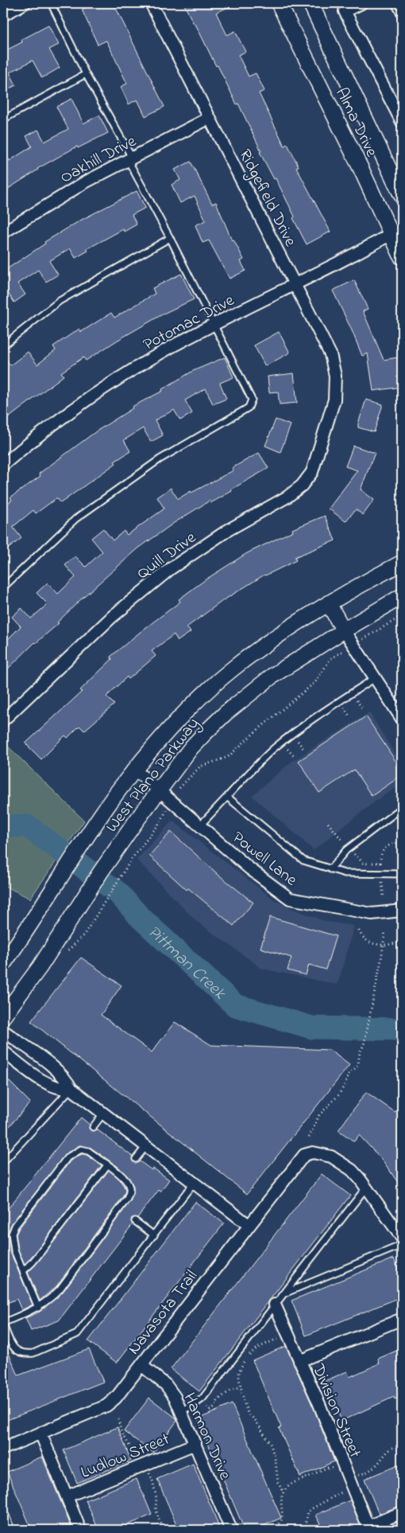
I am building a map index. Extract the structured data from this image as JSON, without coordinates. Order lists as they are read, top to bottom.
{
  "streets": {
    "main road": ["Alma Drive", "West Plano Parkway"],
    "street": [
      "Oakhill Drive",
      "Ridgefield Drive",
      "Potomac Drive",
      "Quill Drive",
      "Powell Lane",
      "Navasota Trail",
      "Division Street",
      "Harmon Drive",
      "Ludlow Street"
    ]
  },
  "crossings": [
    ["Alma Drive", "Potomac Drive"],
    ["Oakhill Drive", "Ridgefield Drive"],
    ["Ridgefield Drive", "Potomac Drive"],
    ["Ridgefield Drive", "Quill Drive"],
    ["West Plano Parkway", "Powell Lane"],
    ["Navasota Trail", "Harmon Drive"],
    ["Harmon Drive", "Ludlow Street"]
  ],
  "water": ["Pittman Creek"]
}
